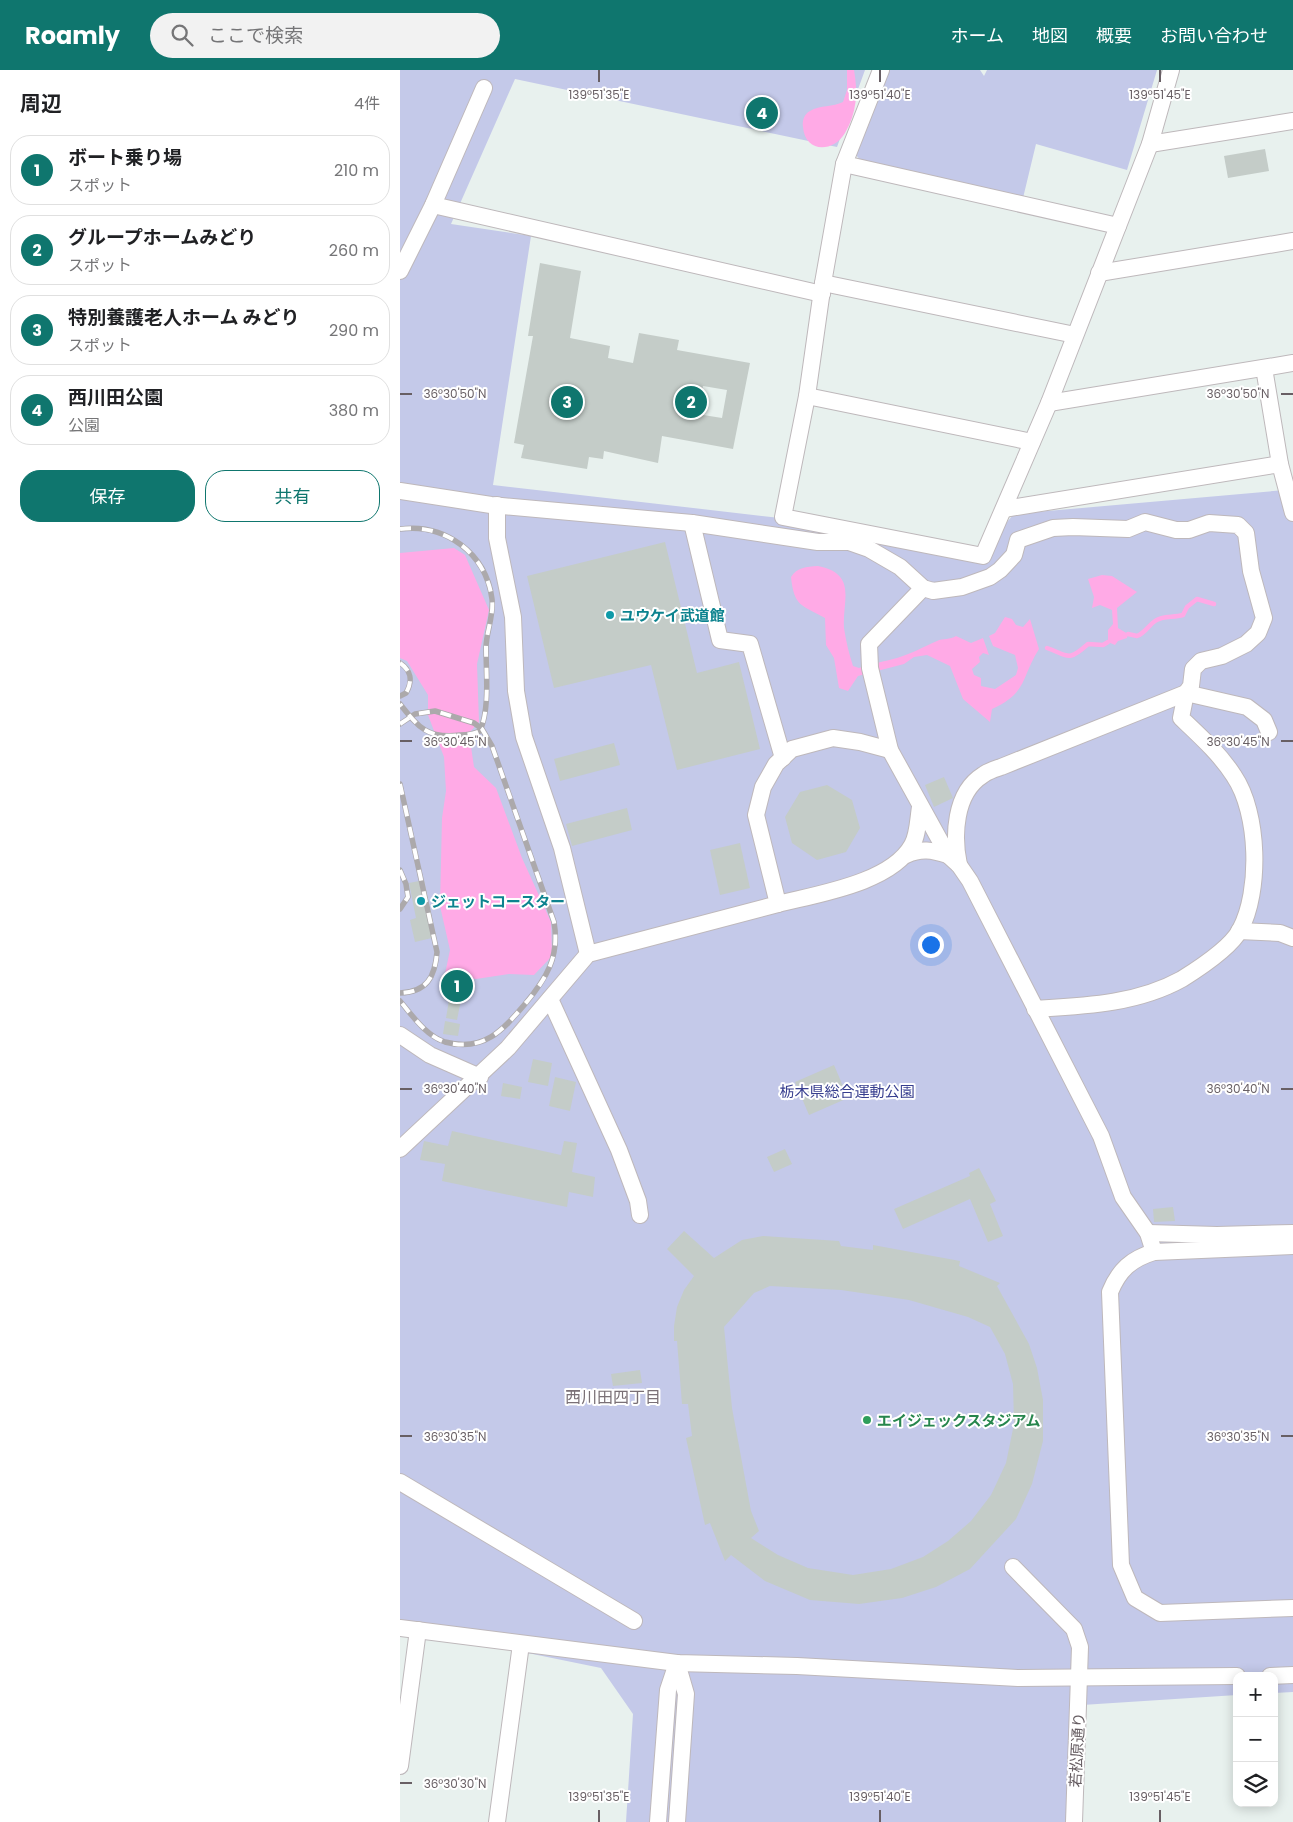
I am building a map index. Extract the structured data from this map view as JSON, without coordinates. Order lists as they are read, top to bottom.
{
  "streets": {
    "street": ["若松原通り"]
  },
  "districts": ["西川田四丁目"],
  "parks": ["栃木県総合運動公園"],
  "places": ["ユウケイ武道館", "ジェットコースター", "エイジェックスタジアム"],
  "page": {
    "header": "Roamly",
    "search": "ここで検索",
    "nav": [
      "ホーム",
      "地図",
      "概要",
      "お問い合わせ"
    ],
    "heading": ["周辺", "4件"],
    "pins": [
      "4",
      "2",
      "3",
      "1"
    ],
    "list": [
      {
        "mark": "1",
        "name": "ボート乗り場",
        "note": "スポット",
        "value": "210 m"
      },
      {
        "mark": "2",
        "name": "グループホームみどり",
        "note": "スポット",
        "value": "260 m"
      },
      {
        "mark": "3",
        "name": "特別養護老人ホーム みどり",
        "note": "スポット",
        "value": "290 m"
      },
      {
        "mark": "4",
        "name": "西川田公園",
        "note": "公園",
        "value": "380 m"
      }
    ],
    "buttons": ["保存", "共有"],
    "map_buttons": ["+", "−"]
  },
  "coordinates": [
    "139°51'35\"E",
    "139°51'40\"E",
    "139°51'45\"E",
    "36°30'50\"N",
    "36°30'45\"N",
    "36°30'40\"N",
    "36°30'35\"N",
    "36°30'30\"N"
  ]
}
